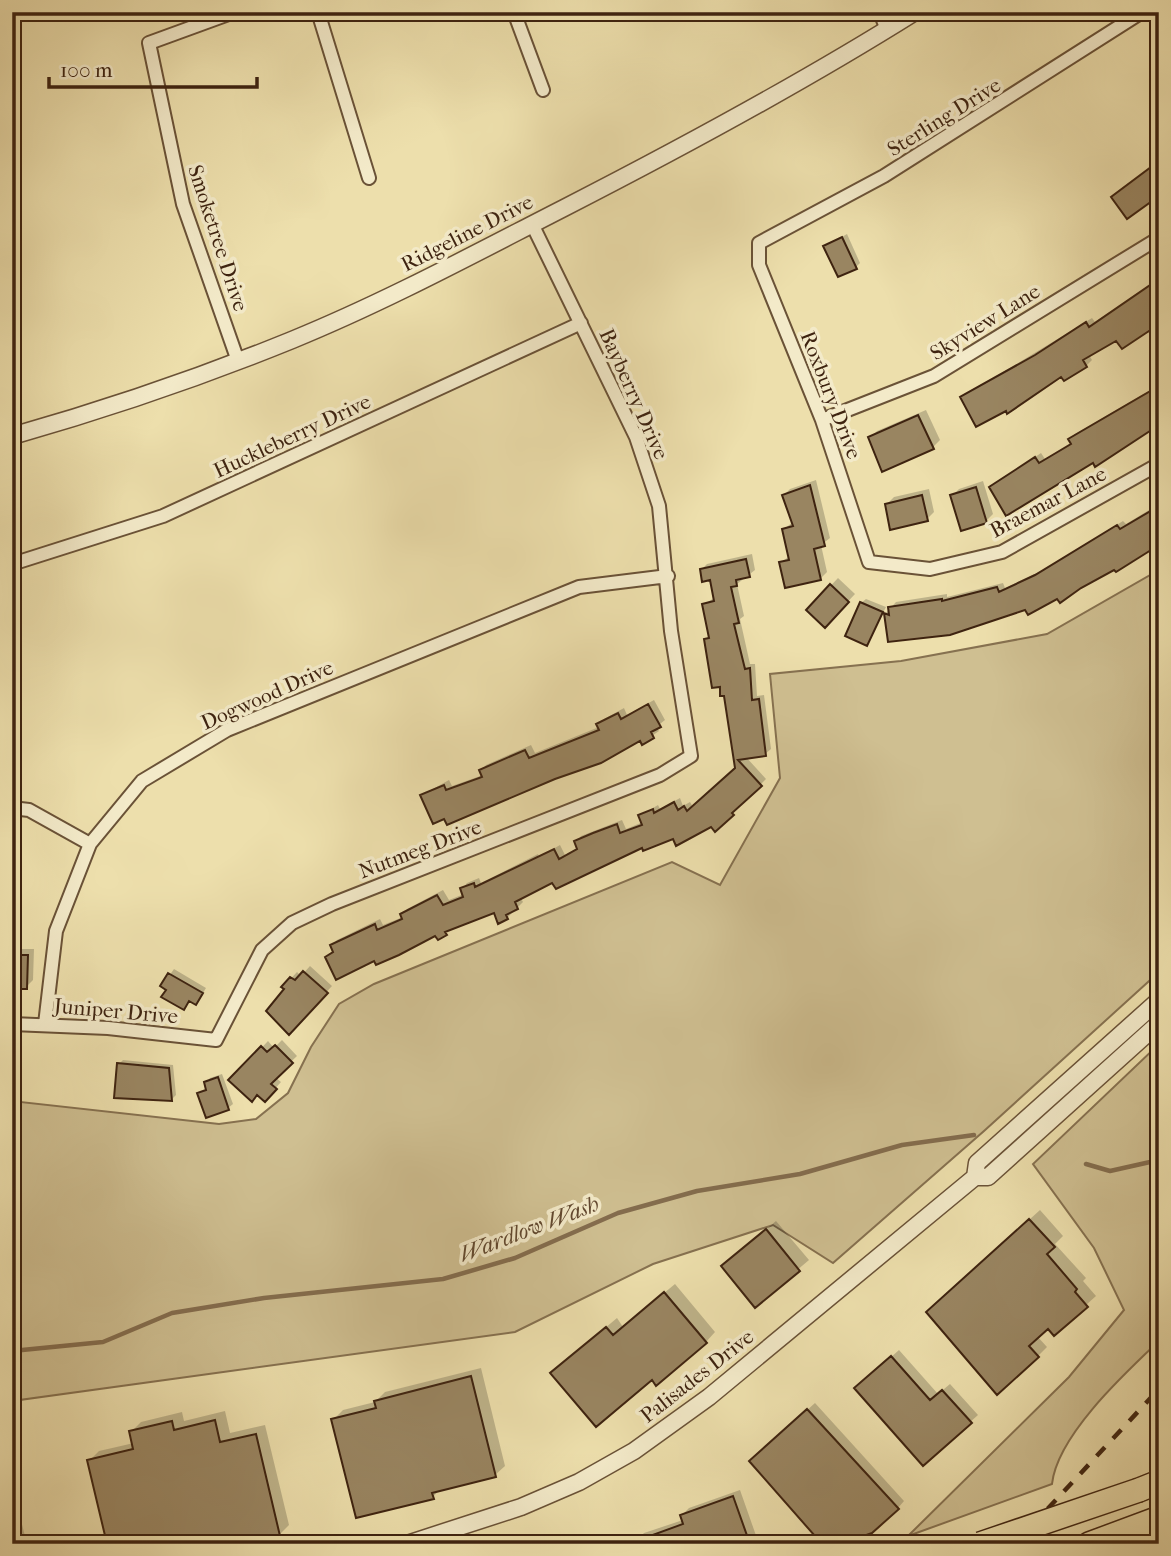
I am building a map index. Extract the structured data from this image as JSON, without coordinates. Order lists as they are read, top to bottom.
{
  "streets": {
    "street": [
      "Sterling Drive",
      "Ridgeline Drive",
      "Smoketree Drive",
      "Skyview Lane",
      "Bayberry Drive",
      "Roxbury Drive",
      "Huckleberry Drive",
      "Braemar Lane",
      "Dogwood Drive",
      "Nutmeg Drive",
      "Juniper Drive",
      "Palisades Drive"
    ]
  },
  "crossings": [
    ["Sterling Drive", "Roxbury Drive"],
    ["Ridgeline Drive", "Smoketree Drive"],
    ["Ridgeline Drive", "Bayberry Drive"],
    ["Skyview Lane", "Roxbury Drive"],
    ["Bayberry Drive", "Huckleberry Drive"],
    ["Bayberry Drive", "Dogwood Drive"],
    ["Bayberry Drive", "Nutmeg Drive"],
    ["Roxbury Drive", "Braemar Lane"],
    ["Dogwood Drive", "Juniper Drive"],
    ["Nutmeg Drive", "Juniper Drive"]
  ],
  "water": ["Wardlow Wash"],
  "scale_bar": "100 m"
}
